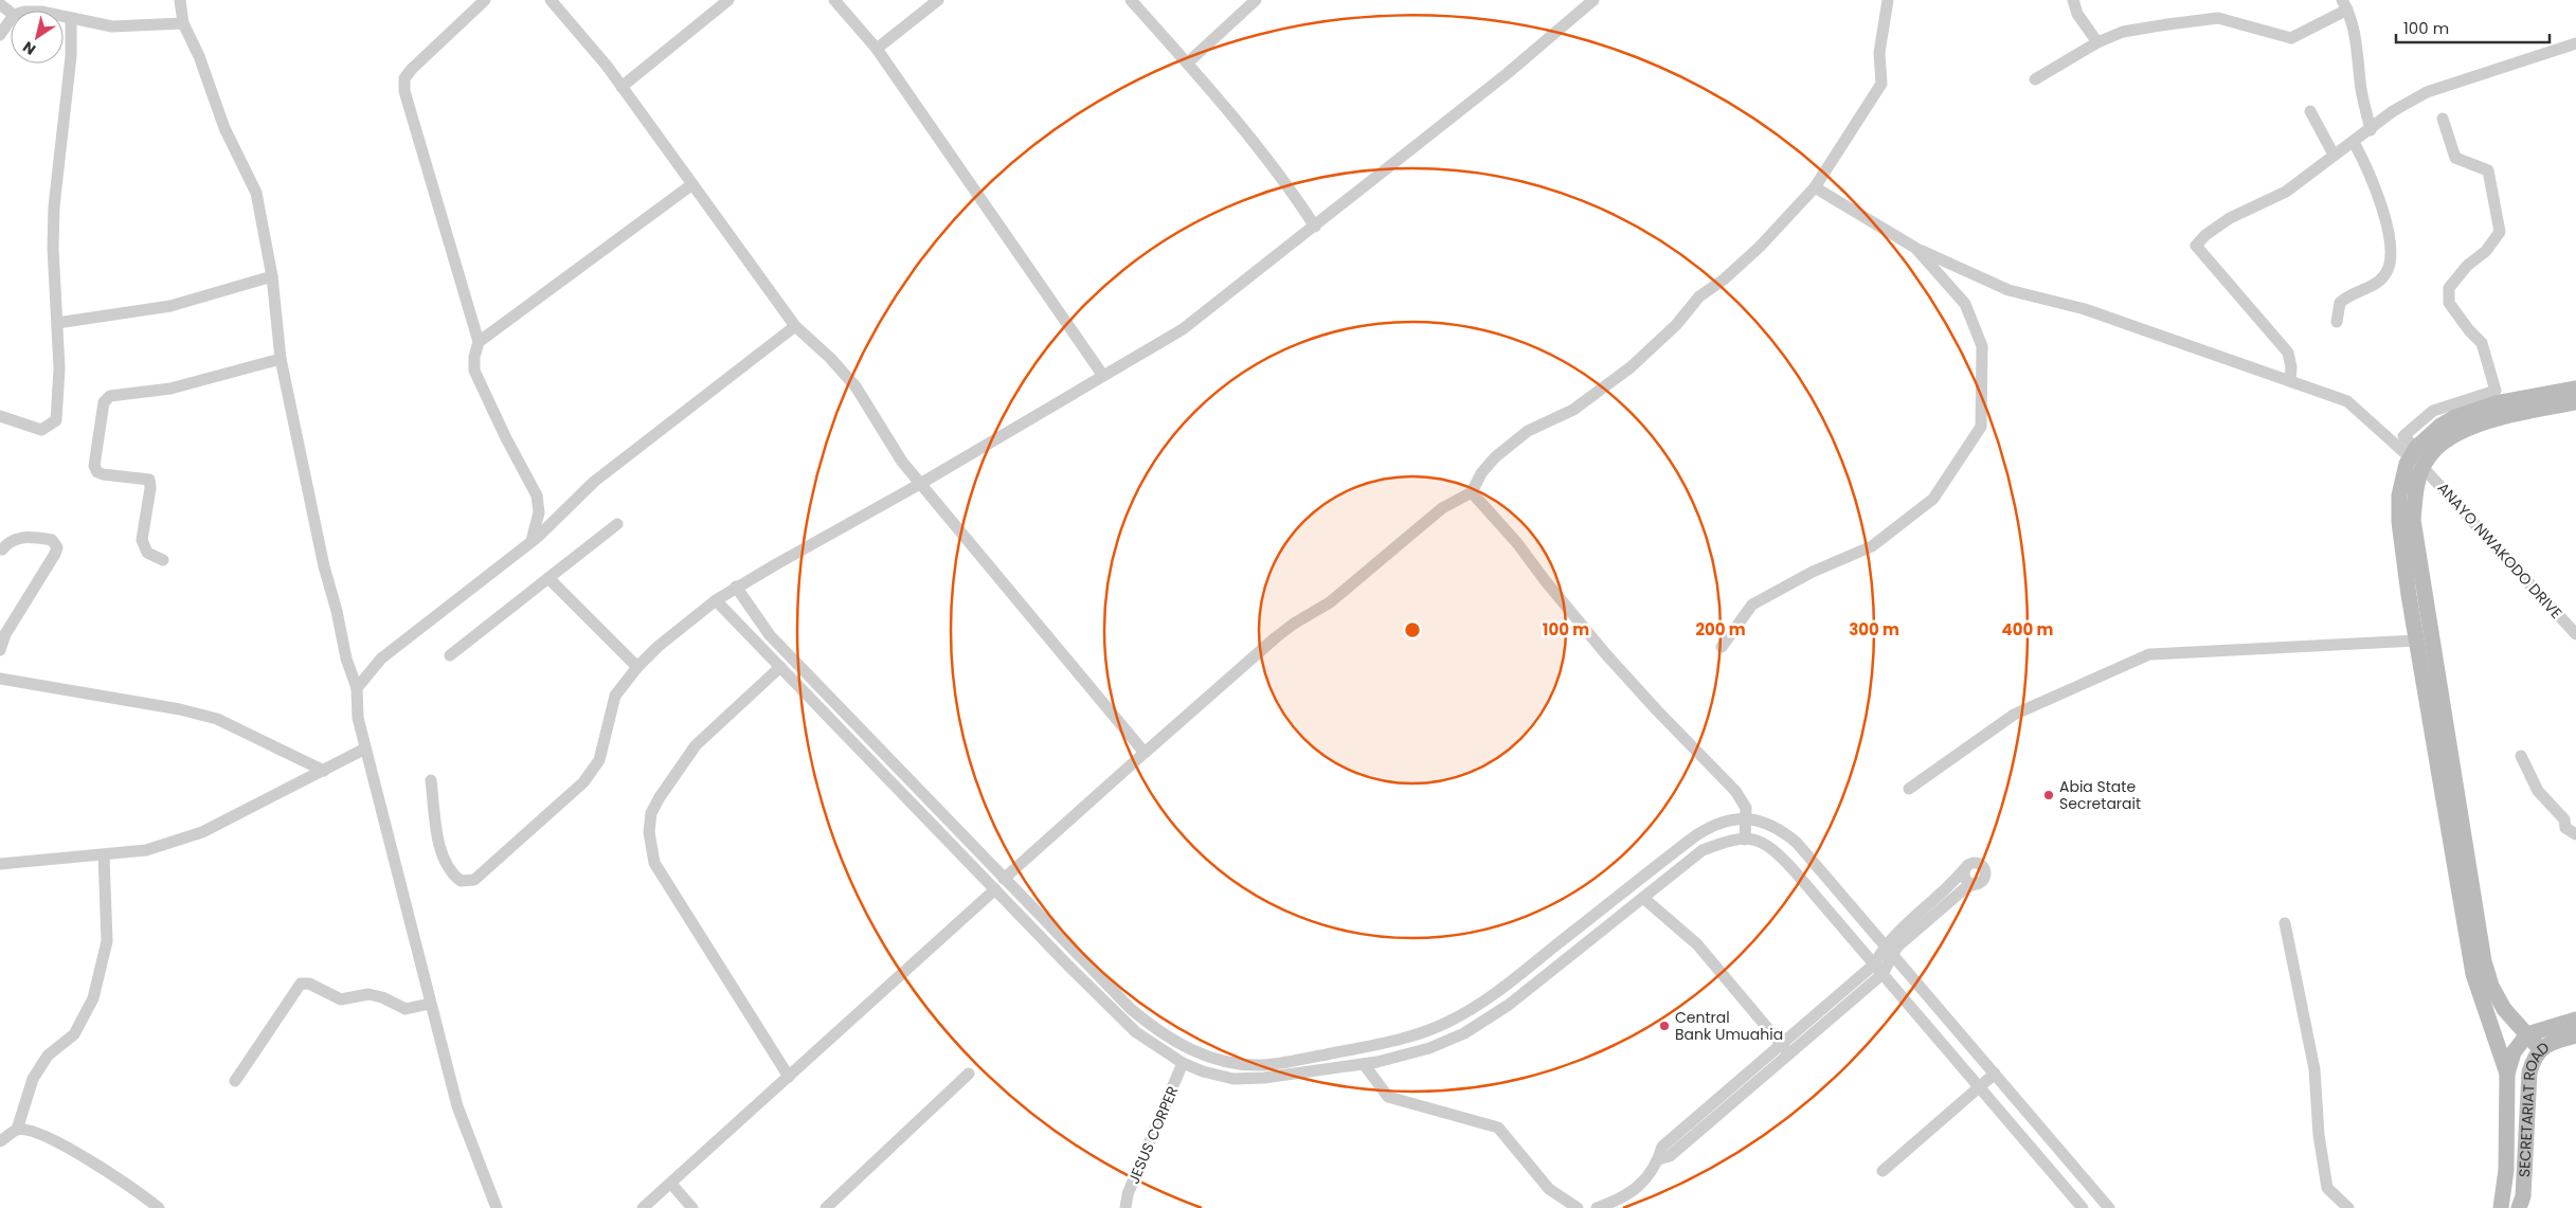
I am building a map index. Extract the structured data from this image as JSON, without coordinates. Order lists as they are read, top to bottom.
{
  "streets": {
    "street": ["ANAYO NWAKODO DRIVE", "SECRETARIAT ROAD", "JESUS CORPER"]
  },
  "places": ["Abia State Secretarait", "Central Bank Umuahia"],
  "scale_bar": "100 m",
  "north": "bottom left",
  "rings": [
    "100 m",
    "200 m",
    "300 m",
    "400 m"
  ]
}
